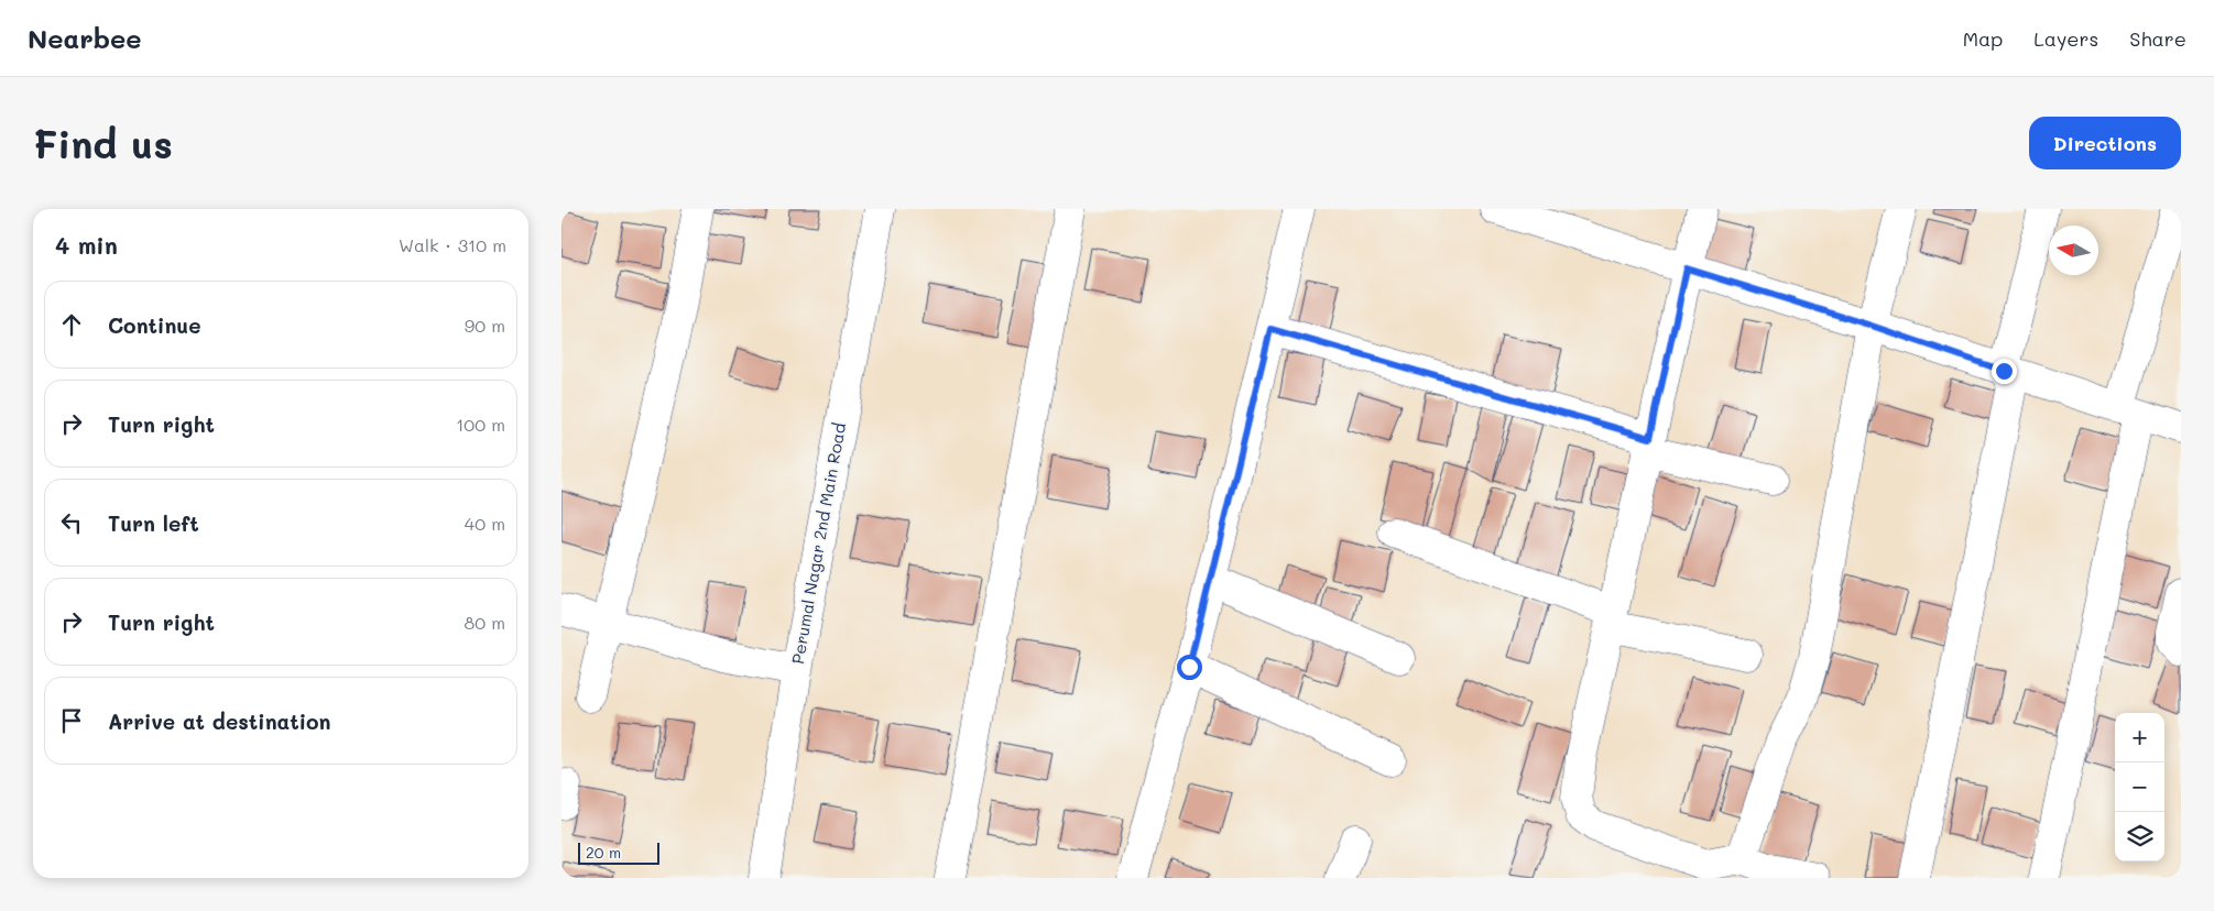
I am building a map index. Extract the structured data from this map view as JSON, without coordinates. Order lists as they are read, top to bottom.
{
  "streets": {
    "street": ["Perumal Nagar 2nd Main Road"]
  },
  "scale_bar": "20 m",
  "north": "left",
  "page": {
    "header": "Nearbee",
    "nav": ["Map", "Layers", "Share"],
    "buttons": "Directions",
    "title": "Find us",
    "heading": ["4 min", "Walk · 310 m"],
    "list": [
      ["Continue", "90 m"],
      ["Turn right", "100 m"],
      ["Turn left", "40 m"],
      ["Turn right", "80 m"],
      "Arrive at destination"
    ],
    "map_buttons": ["+", "−"],
    "scale": "20 m"
  }
}
